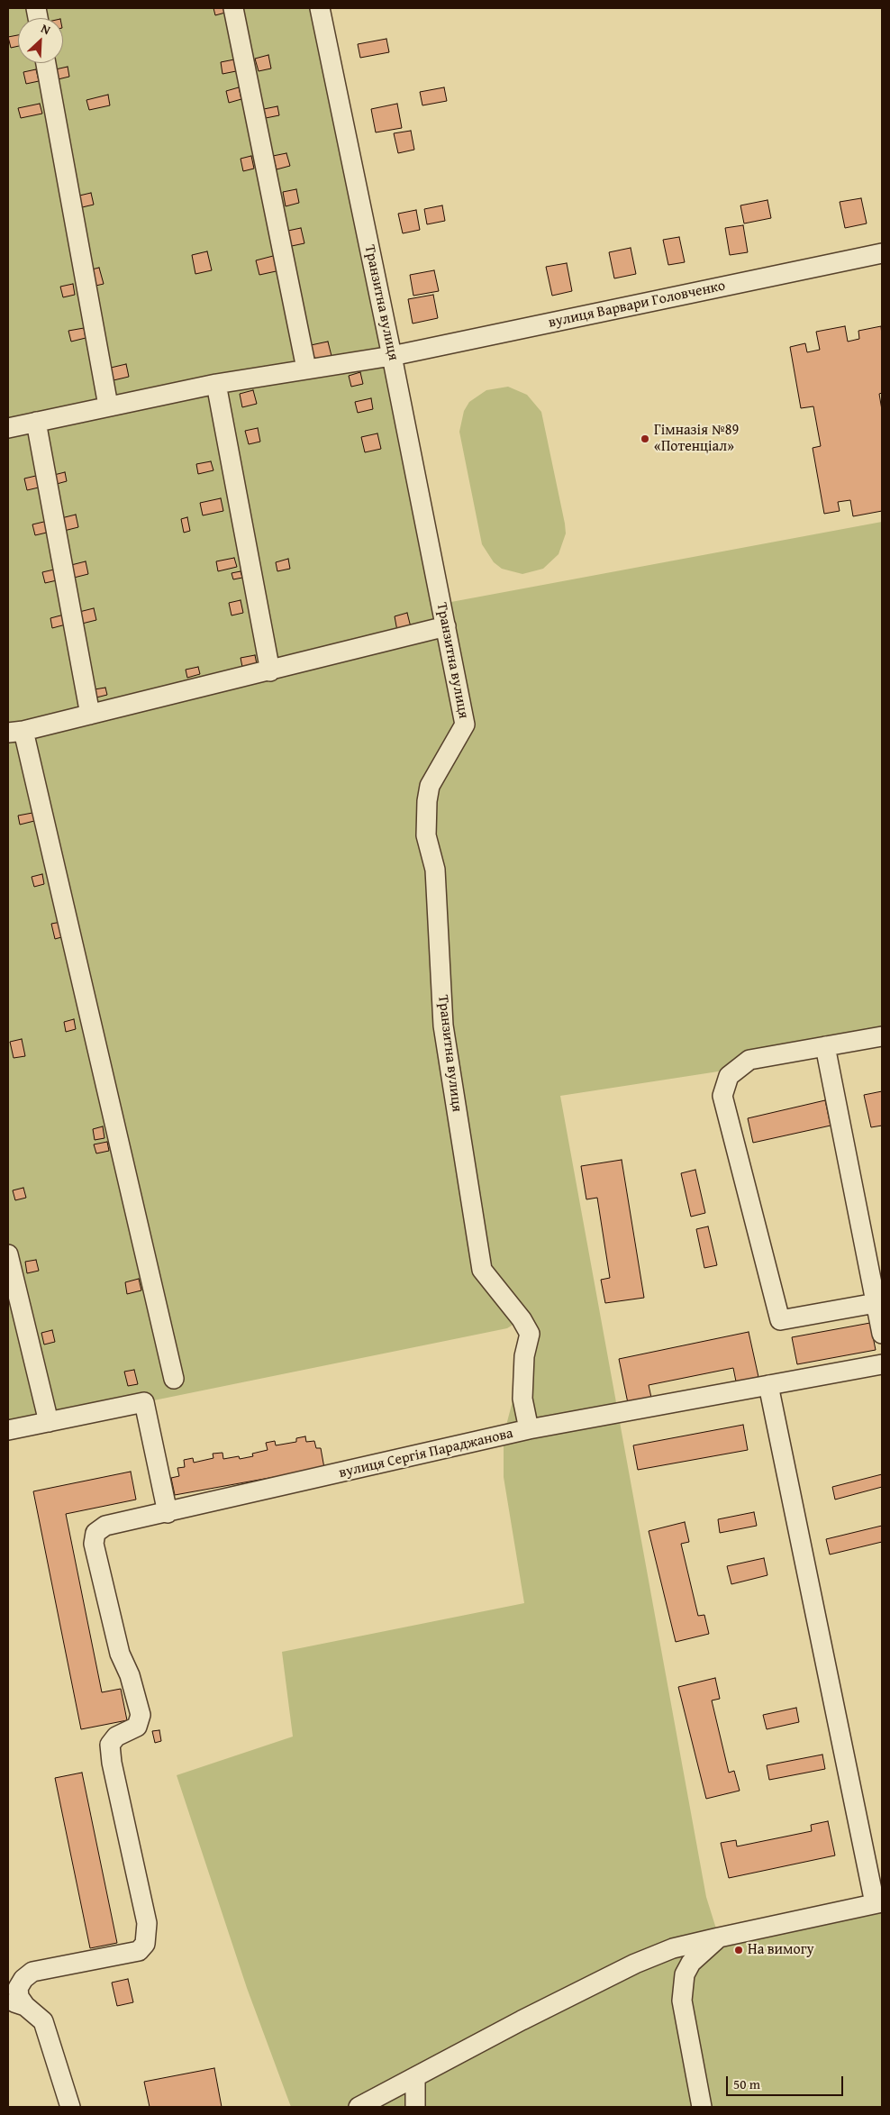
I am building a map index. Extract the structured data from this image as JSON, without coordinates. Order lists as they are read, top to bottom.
{
  "streets": {
    "street": ["Транзитна вулиця", "вулиця Варвари Головченко", "вулиця Сергія Параджанова"]
  },
  "crossings": [
    ["Транзитна вулиця", "вулиця Варвари Головченко"],
    ["Транзитна вулиця", "вулиця Сергія Параджанова"]
  ],
  "places": ["Гімназія №89 «Потенціал»", "На вимогу"],
  "scale_bar": "50 m",
  "north": "top right"
}
